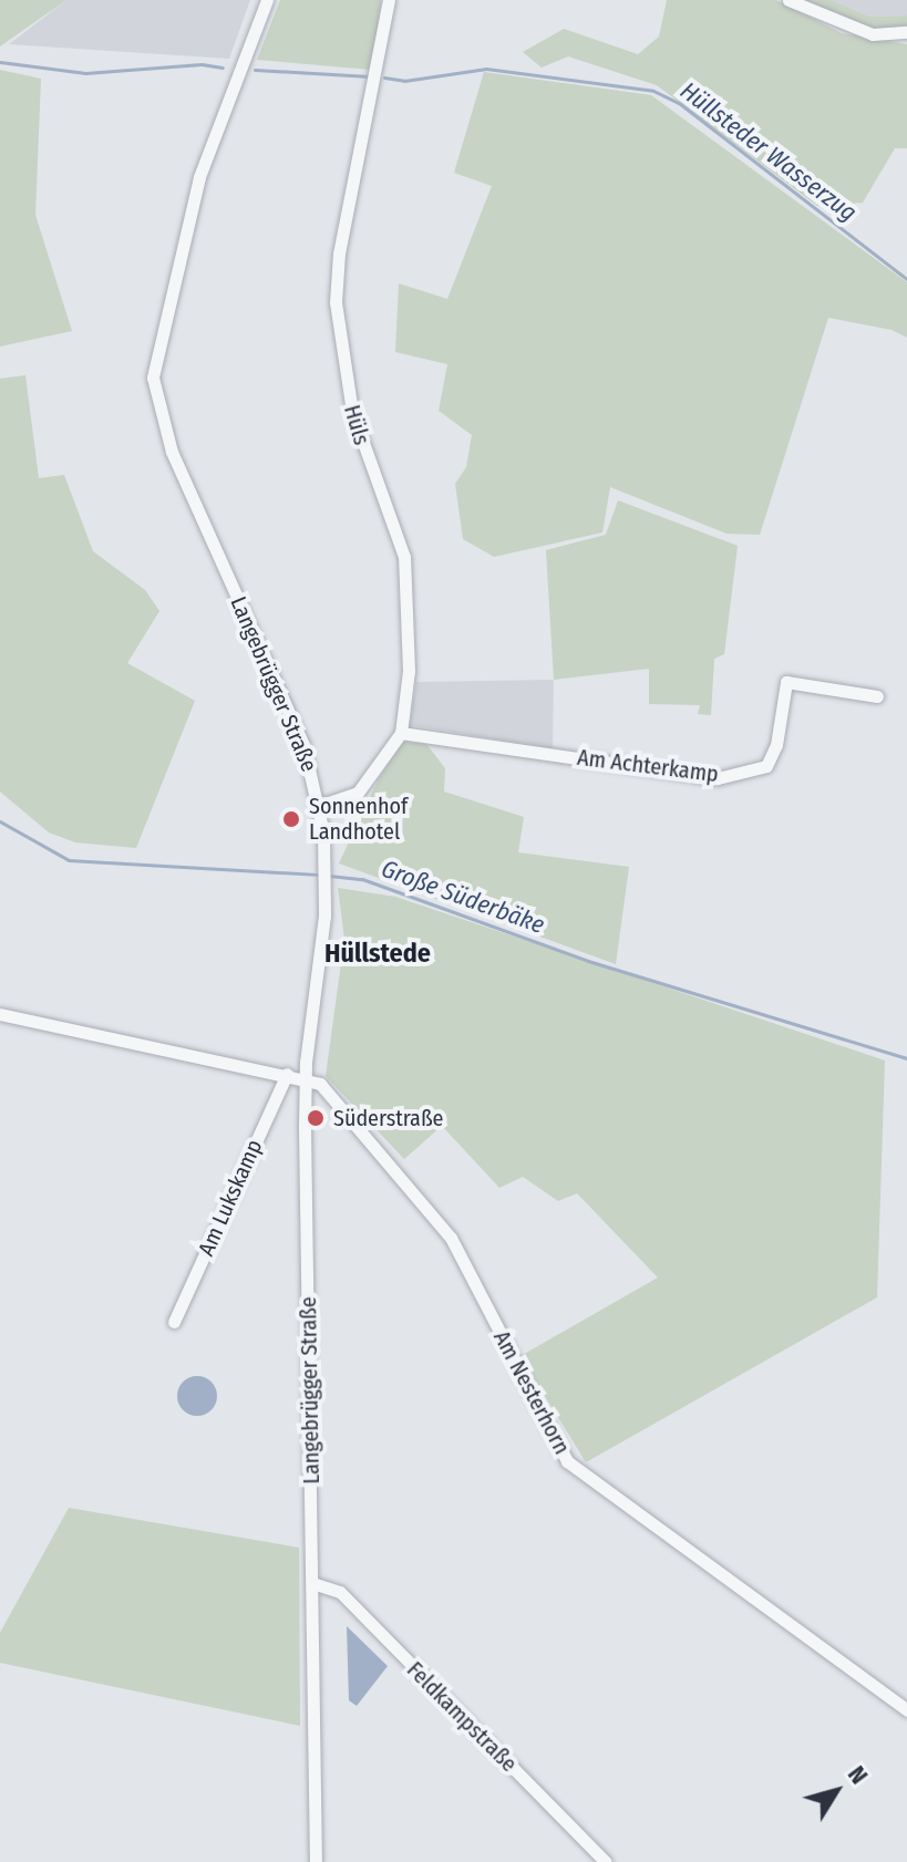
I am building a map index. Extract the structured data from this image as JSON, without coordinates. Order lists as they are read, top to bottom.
{
  "streets": {
    "street": [
      "Hüls",
      "Langebrügger Straße",
      "Am Achterkamp",
      "Am Lukskamp",
      "Am Nesterhorn",
      "Feldkampstraße"
    ]
  },
  "crossings": [
    ["Hüls", "Am Achterkamp"],
    ["Langebrügger Straße", "Am Nesterhorn"],
    ["Langebrügger Straße", "Feldkampstraße"]
  ],
  "districts": ["Hüllstede"],
  "water": ["Hüllsteder Wasserzug", "Große Süderbäke"],
  "places": ["Sonnenhof Landhotel", "Süderstraße"],
  "north": "top right"
}
